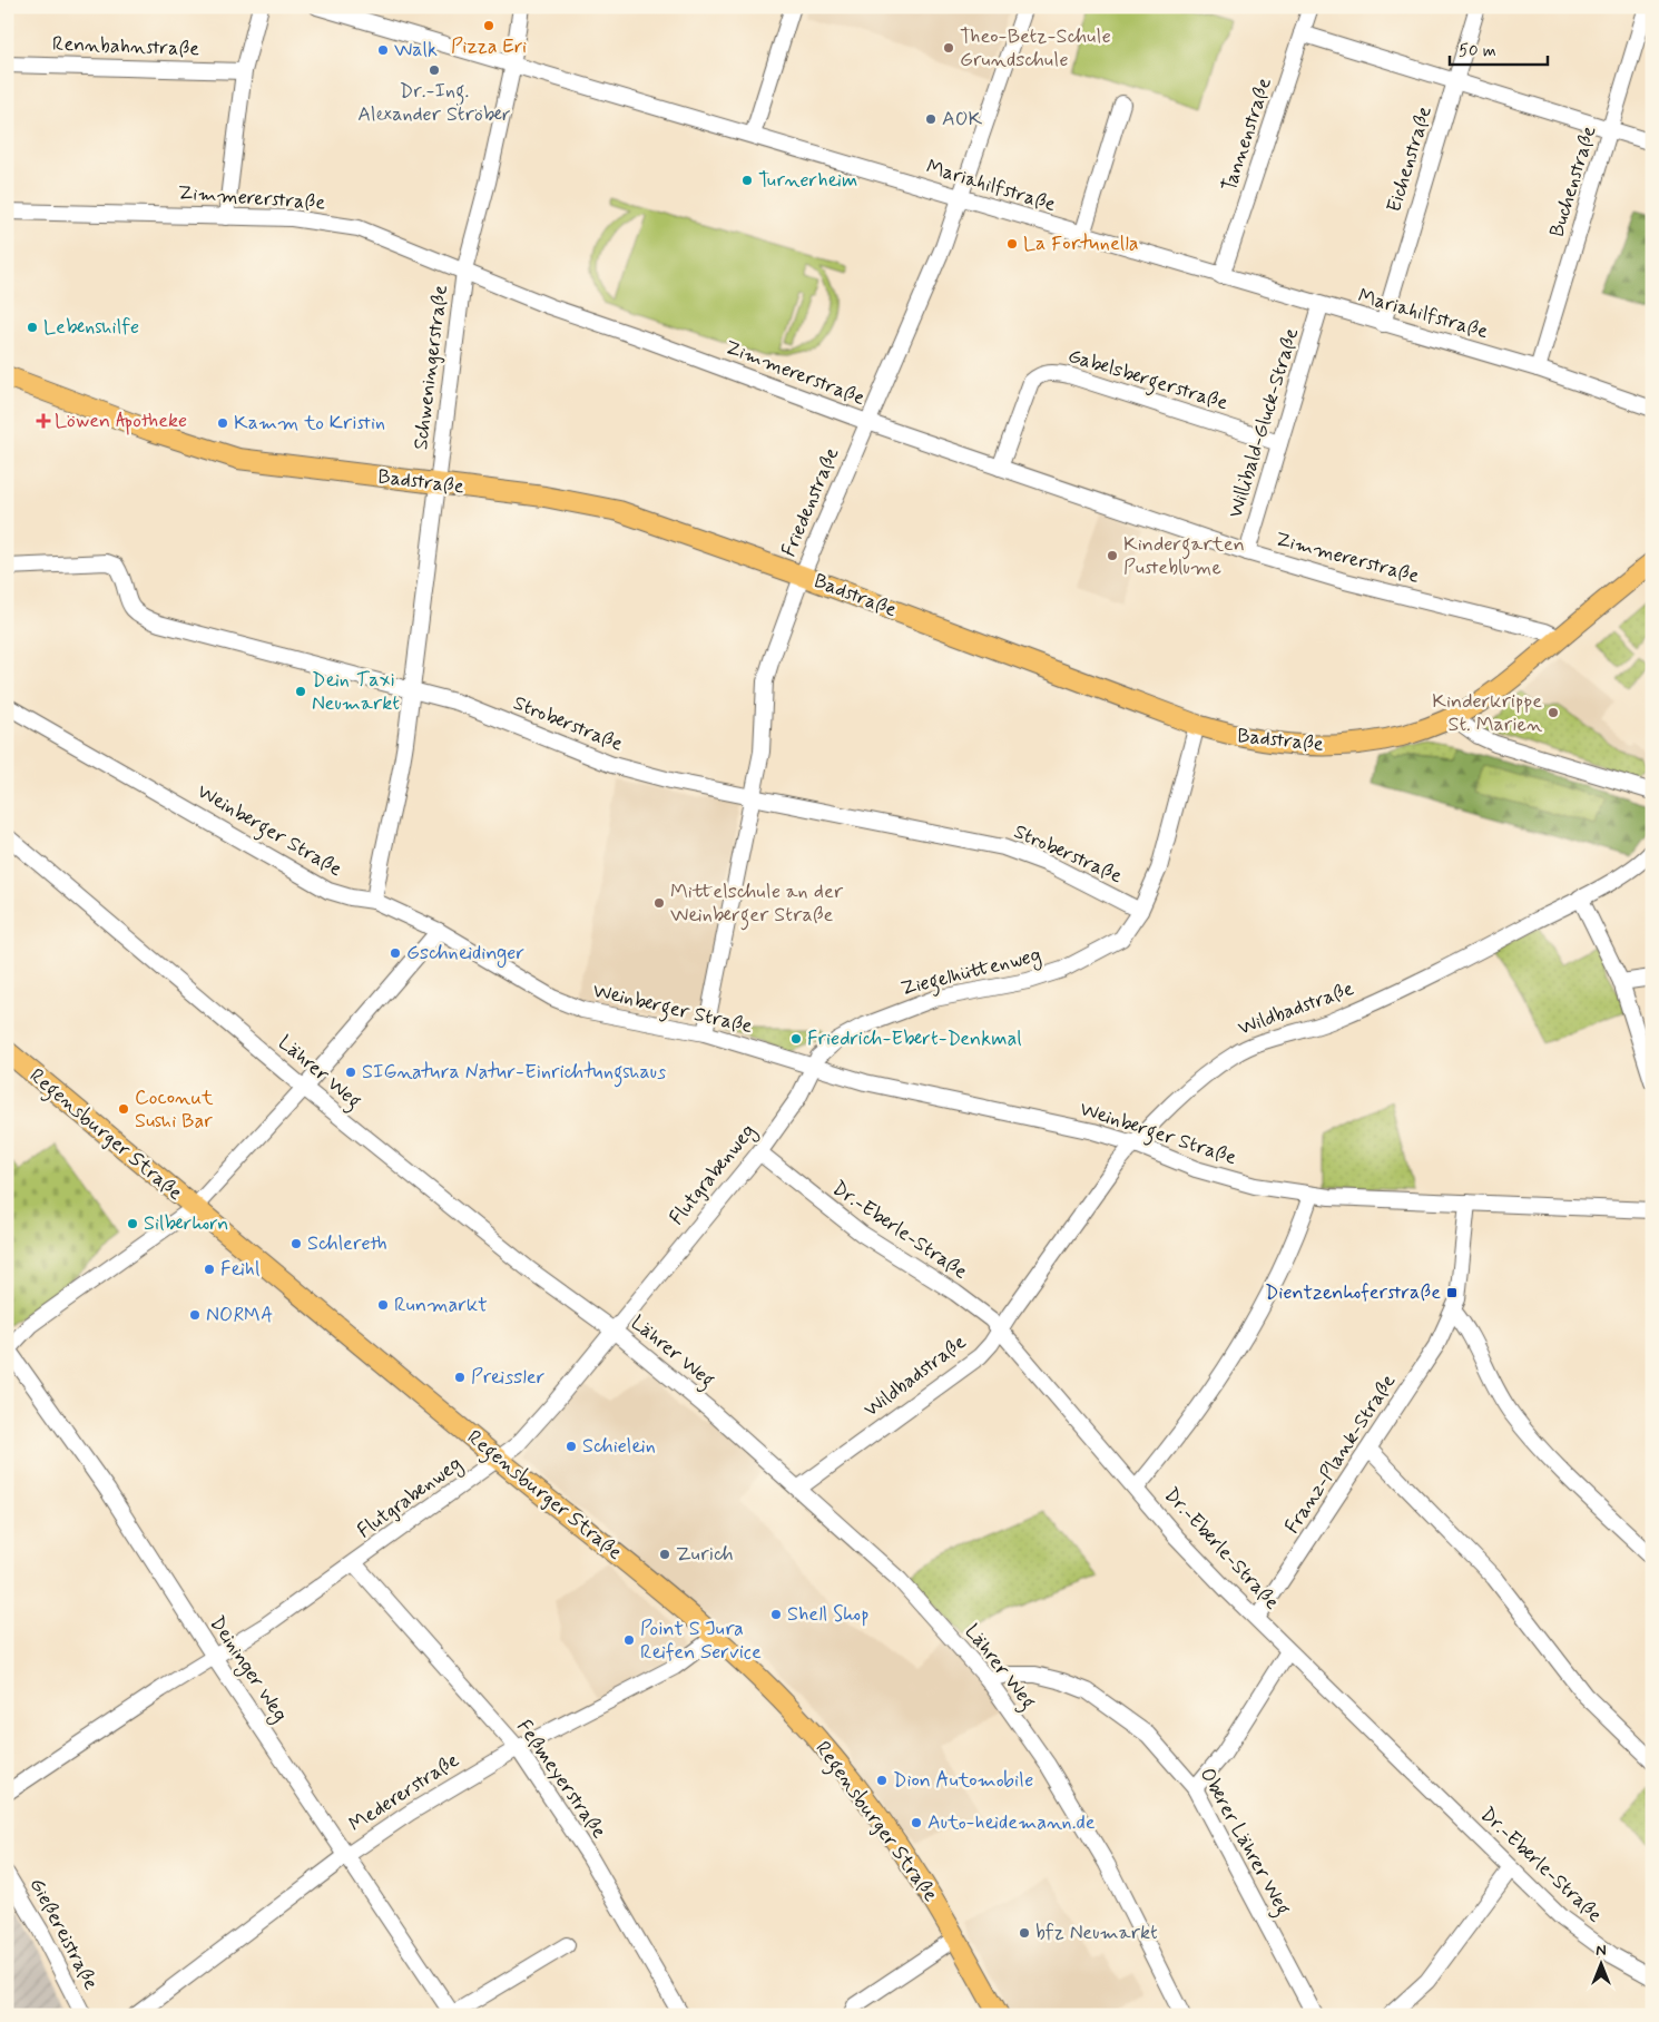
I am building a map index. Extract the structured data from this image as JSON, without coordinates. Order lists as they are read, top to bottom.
{
  "streets": {
    "main road": ["Badstraße", "Regensburger Straße"],
    "street": [
      "Rennbahnstraße",
      "Tannenstraße",
      "Eichenstraße",
      "Buchenstraße",
      "Mariahilfstraße",
      "Zimmererstraße",
      "Schweningerstraße",
      "Gabelsbergerstraße",
      "Willibald-Gluck-Straße",
      "Friedenstraße",
      "Stroberstraße",
      "Weinberger Straße",
      "Ziegelhüttenweg",
      "Wildbadstraße",
      "Lährer Weg",
      "Flutgrabenweg",
      "Dr.-Eberle-Straße",
      "Franz-Plank-Straße",
      "Deininger Weg",
      "Feßmeyerstraße",
      "Medererstraße",
      "Oberer Lährer Weg",
      "Gießereistraße"
    ]
  },
  "crossings": [
    ["Tannenstraße", "Mariahilfstraße"],
    ["Eichenstraße", "Mariahilfstraße"],
    ["Buchenstraße", "Mariahilfstraße"],
    ["Mariahilfstraße", "Schweningerstraße"],
    ["Mariahilfstraße", "Willibald-Gluck-Straße"],
    ["Mariahilfstraße", "Friedenstraße"],
    ["Zimmererstraße", "Schweningerstraße"],
    ["Zimmererstraße", "Gabelsbergerstraße"],
    ["Zimmererstraße", "Willibald-Gluck-Straße"],
    ["Zimmererstraße", "Badstraße"],
    ["Zimmererstraße", "Friedenstraße"],
    ["Schweningerstraße", "Badstraße"],
    ["Schweningerstraße", "Stroberstraße"],
    ["Schweningerstraße", "Weinberger Straße"],
    ["Gabelsbergerstraße", "Willibald-Gluck-Straße"],
    ["Badstraße", "Friedenstraße"],
    ["Badstraße", "Ziegelhüttenweg"],
    ["Friedenstraße", "Stroberstraße"],
    ["Friedenstraße", "Weinberger Straße"],
    ["Stroberstraße", "Ziegelhüttenweg"],
    ["Weinberger Straße", "Ziegelhüttenweg"],
    ["Weinberger Straße", "Wildbadstraße"],
    ["Weinberger Straße", "Flutgrabenweg"],
    ["Ziegelhüttenweg", "Flutgrabenweg"],
    ["Wildbadstraße", "Lährer Weg"],
    ["Wildbadstraße", "Dr.-Eberle-Straße"],
    ["Lährer Weg", "Flutgrabenweg"],
    ["Lährer Weg", "Oberer Lährer Weg"],
    ["Regensburger Straße", "Flutgrabenweg"],
    ["Regensburger Straße", "Medererstraße"],
    ["Flutgrabenweg", "Dr.-Eberle-Straße"],
    ["Flutgrabenweg", "Deininger Weg"],
    ["Flutgrabenweg", "Feßmeyerstraße"],
    ["Dr.-Eberle-Straße", "Franz-Plank-Straße"],
    ["Deininger Weg", "Medererstraße"],
    ["Feßmeyerstraße", "Medererstraße"]
  ],
  "places": {
    "other": [
      "Pizza Eri",
      "Theo-Betz-Schule Grundschule",
      "Walk",
      "Dr.-Ing. Alexander Ströber",
      "AOK",
      "Turnerheim",
      "La Fortunella",
      "Lebenshilfe",
      "Kamm to Kristin",
      "Kindergarten Pusteblume",
      "Dein Taxi Neumarkt",
      "Kinderkrippe St. Marien",
      "Mittelschule an der Weinberger Straße",
      "Gschneidinger",
      "Friedrich-Ebert-Denkmal",
      "SIGnatura Natur-Einrichtungshaus",
      "Coconut Sushi Bar",
      "Silberhorn",
      "Schlereth",
      "Feihl",
      "Runmarkt",
      "NORMA",
      "Preissler",
      "Schielein",
      "Zurich",
      "Shell Shop",
      "Point S Jura Reifen Service",
      "Dion Automobile",
      "Auto-heidemann.de",
      "bfz Neumarkt"
    ],
    "health": ["Löwen Apotheke"],
    "transit": ["Dientzenhoferstraße"]
  },
  "scale_bar": "50 m",
  "north": "top"
}
